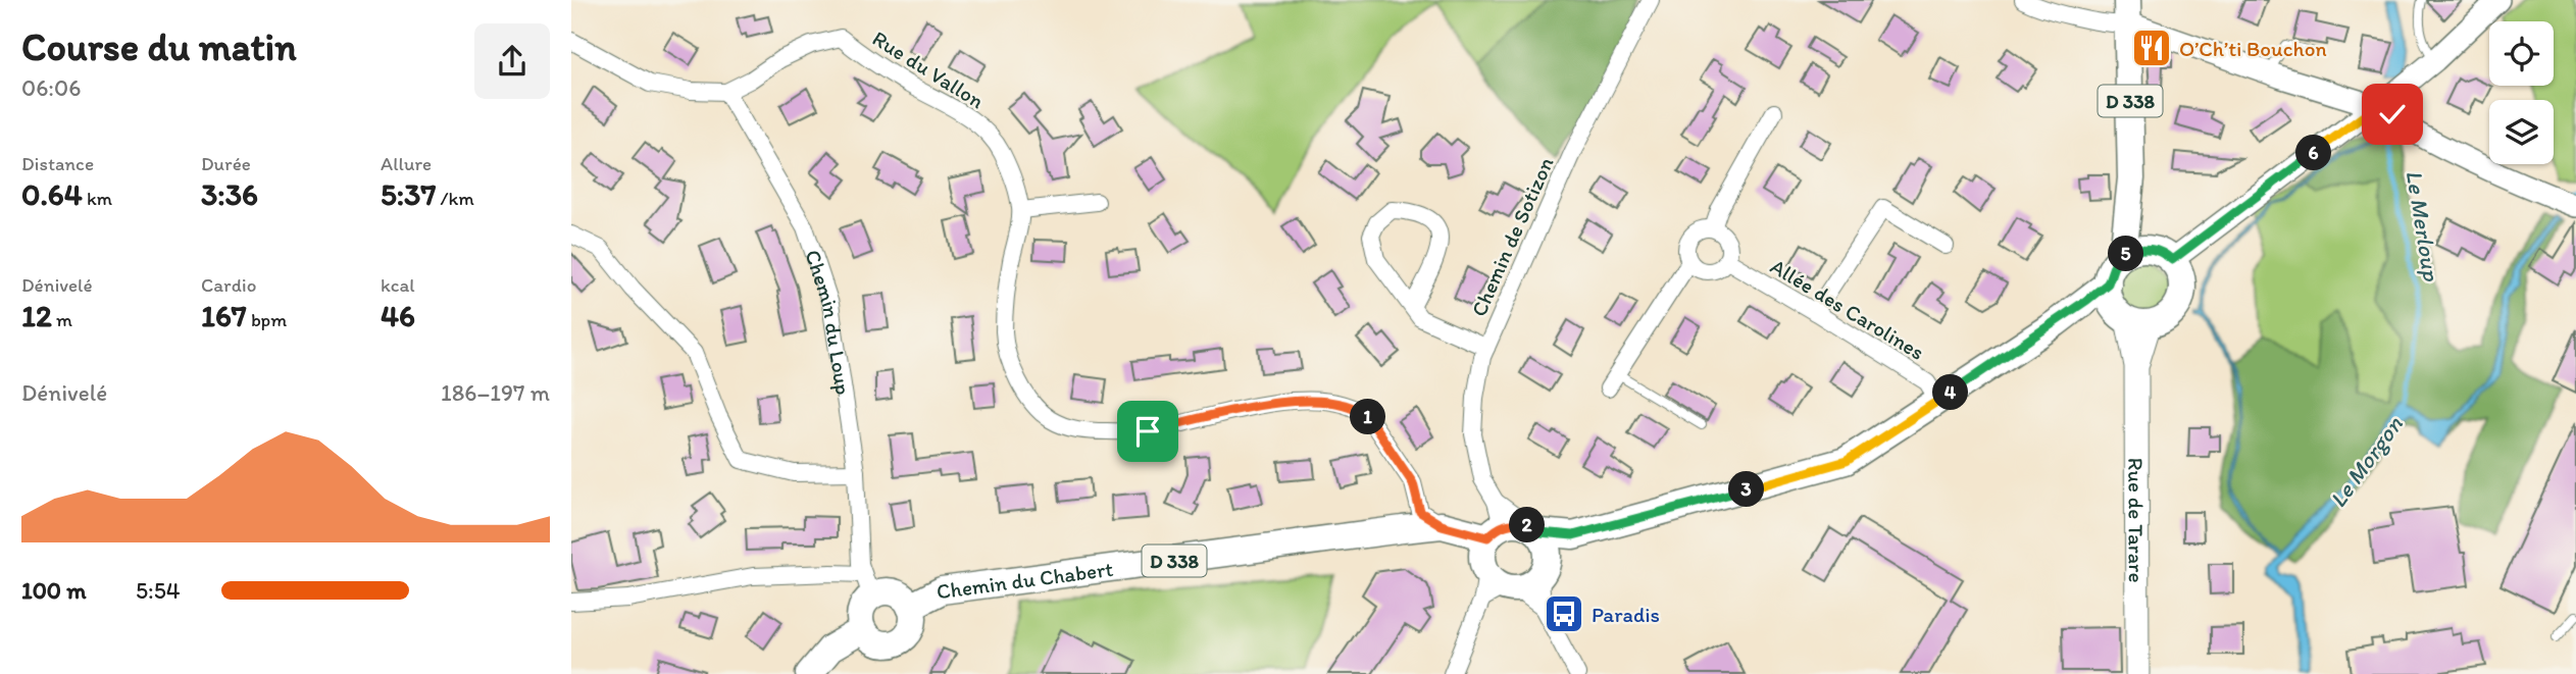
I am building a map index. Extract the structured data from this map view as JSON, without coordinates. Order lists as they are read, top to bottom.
{
  "streets": {
    "main road": ["D 338", "Rue de Tarare", "Chemin du Chabert"],
    "street": [
      "Rue du Vallon",
      "Chemin de Sotizon",
      "Allée des Carolines",
      "Chemin du Loup"
    ]
  },
  "crossings": [
    ["Rue du Vallon", "Chemin du Loup"],
    ["Rue du Vallon", "Chemin du Chabert"],
    ["D 338", "Chemin de Sotizon"],
    ["D 338", "Allée des Carolines"],
    ["D 338", "Rue de Tarare"],
    ["D 338", "Chemin du Chabert"],
    ["Chemin de Sotizon", "Chemin du Chabert"],
    ["Chemin du Loup", "Chemin du Chabert"]
  ],
  "water": ["Le Merloup", "Le Morgon"],
  "places": {
    "restaurant": ["O’Ch’ti Bouchon"],
    "bus stop": ["Paradis"]
  },
  "page": {
    "heading": ["Course du matin", "06:06"],
    "stats": [
      ["Distance", "0.64 km"],
      ["Durée", "3:36"],
      ["Allure", "5:37 /km"],
      ["Dénivelé", "12 m"],
      ["Cardio", "167 bpm"],
      ["kcal", "46"]
    ],
    "pins": [
      "6",
      "5",
      "4",
      "1",
      "3",
      "2"
    ],
    "chart": ["Dénivelé", "186–197 m"],
    "list": [
      {
        "name": "100 m",
        "note": "5:54"
      }
    ]
  }
}
